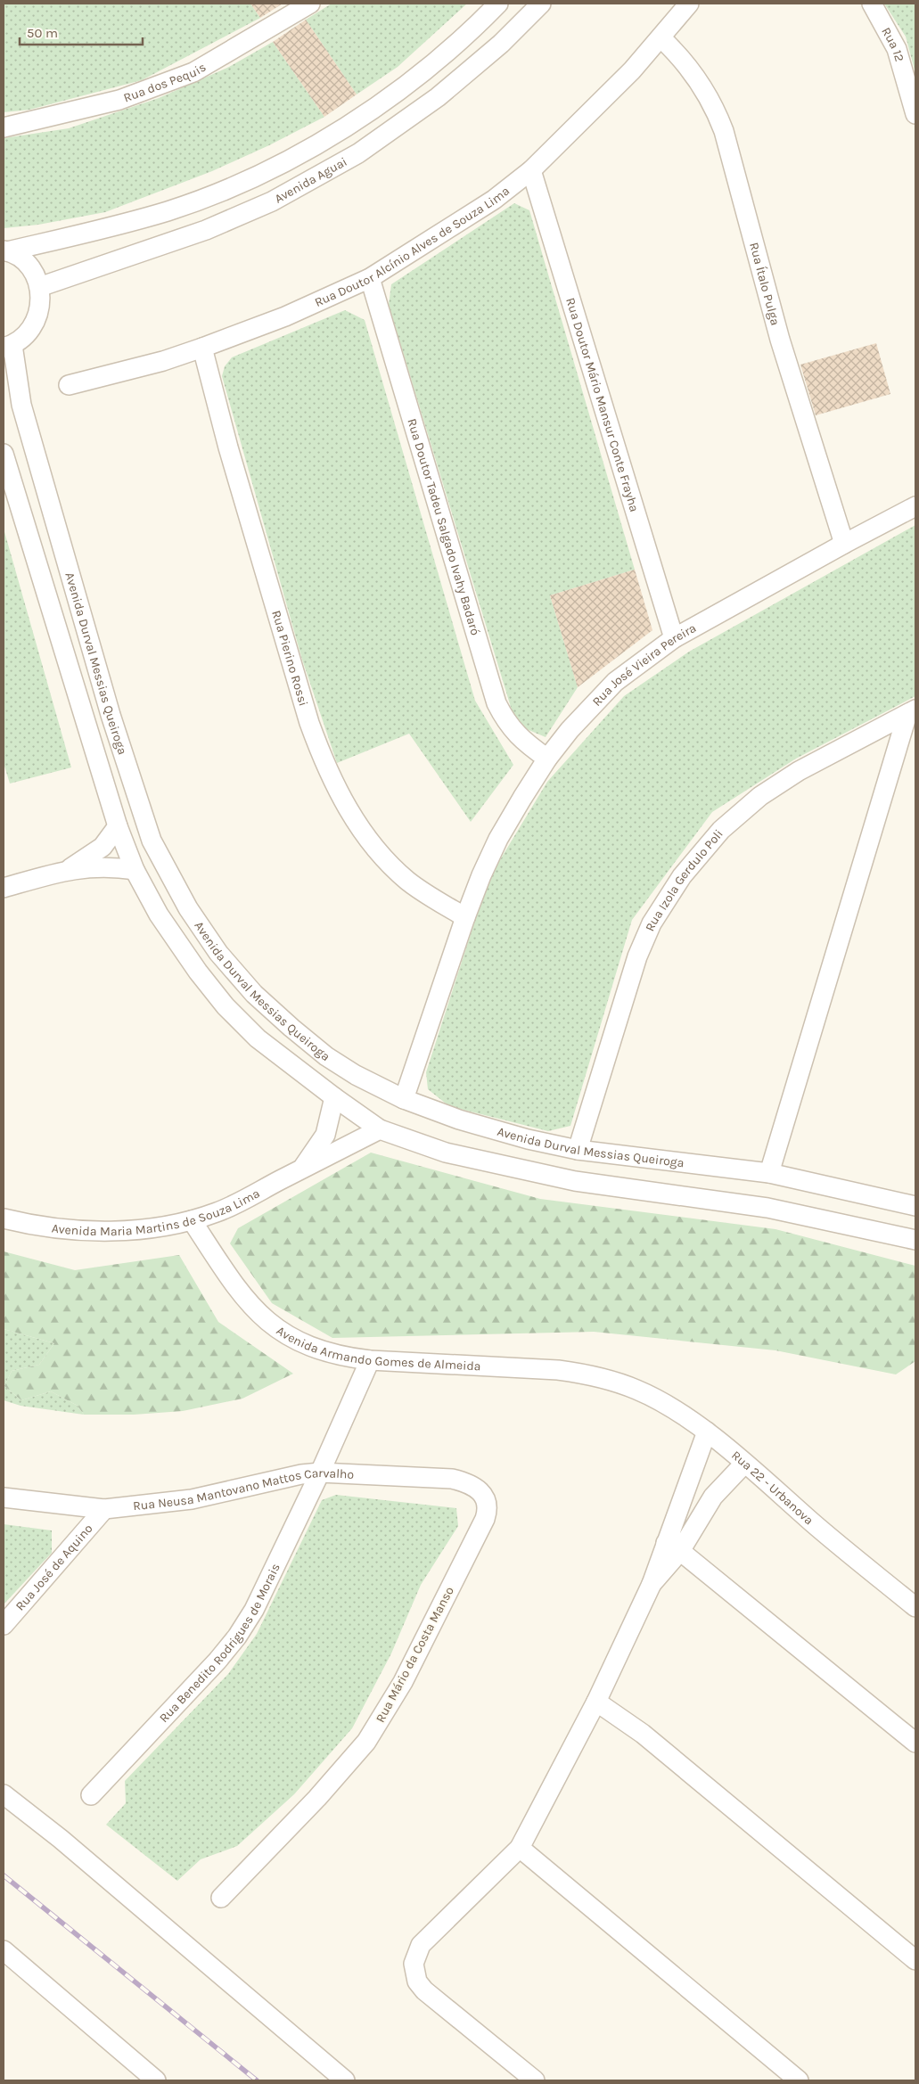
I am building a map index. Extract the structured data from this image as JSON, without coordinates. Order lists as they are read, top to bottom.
{
  "streets": {
    "street": [
      "Rua 12",
      "Rua dos Pequis",
      "Avenida Aguai",
      "Rua Doutor Alcínio Alves de Souza Lima",
      "Rua Ítalo Pulga",
      "Rua Doutor Mário Mansur Conte Frayha",
      "Rua Doutor Tadeu Salgado Ivahy Badaró",
      "Rua Pierino Rossi",
      "Avenida Durval Messias Queiroga",
      "Rua José Vieira Pereira",
      "Rua Izola Gerdulo Poli",
      "Avenida Maria Martins de Souza Lima",
      "Avenida Armando Gomes de Almeida",
      "Rua 22 - Urbanova",
      "Rua Neusa Mantovano Mattos Carvalho",
      "Rua José de Aquino",
      "Rua Benedito Rodrigues de Morais",
      "Rua Mário da Costa Manso"
    ]
  },
  "crossings": [
    ["Rua Doutor Alcínio Alves de Souza Lima", "Rua Ítalo Pulga"],
    ["Rua Doutor Alcínio Alves de Souza Lima", "Rua Doutor Mário Mansur Conte Frayha"],
    ["Rua Doutor Alcínio Alves de Souza Lima", "Rua Doutor Tadeu Salgado Ivahy Badaró"],
    ["Rua Doutor Alcínio Alves de Souza Lima", "Rua Pierino Rossi"],
    ["Rua Ítalo Pulga", "Rua José Vieira Pereira"],
    ["Rua Doutor Mário Mansur Conte Frayha", "Rua José Vieira Pereira"],
    ["Rua Doutor Tadeu Salgado Ivahy Badaró", "Rua José Vieira Pereira"],
    ["Rua Pierino Rossi", "Rua José Vieira Pereira"],
    ["Avenida Durval Messias Queiroga", "Rua José Vieira Pereira"],
    ["Avenida Durval Messias Queiroga", "Rua Izola Gerdulo Poli"],
    ["Avenida Durval Messias Queiroga", "Avenida Maria Martins de Souza Lima"],
    ["Avenida Maria Martins de Souza Lima", "Avenida Armando Gomes de Almeida"],
    ["Avenida Armando Gomes de Almeida", "Rua 22 - Urbanova"],
    ["Avenida Armando Gomes de Almeida", "Rua Benedito Rodrigues de Morais"],
    ["Rua Neusa Mantovano Mattos Carvalho", "Rua José de Aquino"],
    ["Rua Neusa Mantovano Mattos Carvalho", "Rua Benedito Rodrigues de Morais"],
    ["Rua Neusa Mantovano Mattos Carvalho", "Rua Mário da Costa Manso"]
  ],
  "scale_bar": "50 m"
}
